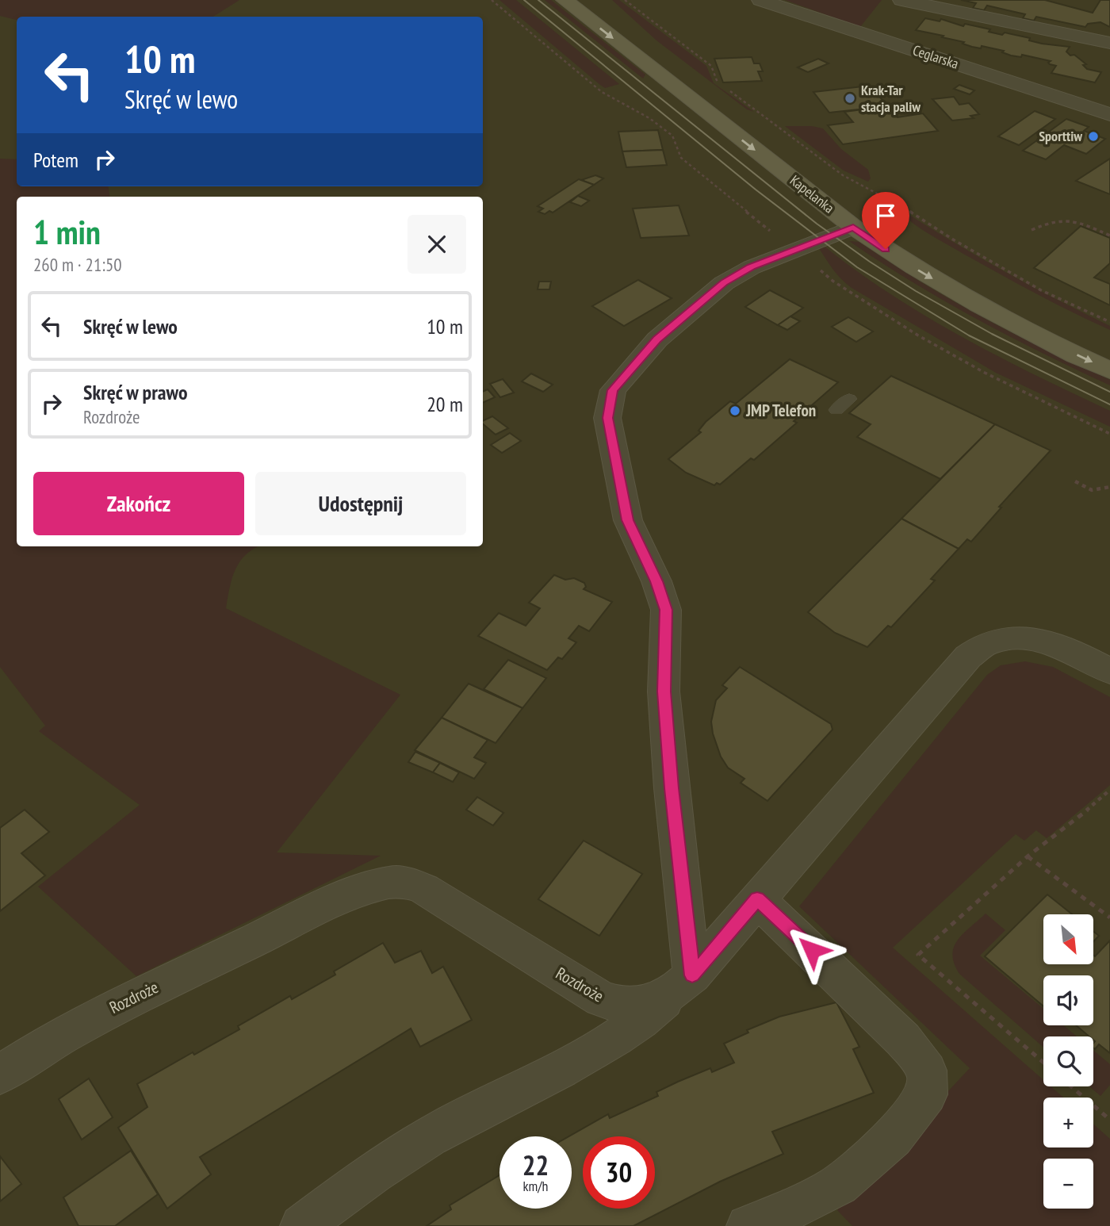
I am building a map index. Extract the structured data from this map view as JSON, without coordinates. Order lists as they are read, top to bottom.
{
  "streets": {
    "main road": ["Kapelanka"],
    "street": ["Ceglarska", "Rozdroże"]
  },
  "places": ["Krak-Tar stacja paliw", "Sporttiw", "JMP Telefon"],
  "north": "bottom right",
  "page": {
    "turn": ["10 m", "Skręć w lewo"],
    "then": "Potem",
    "heading": ["1 min", "260 m · 21:50"],
    "list": [
      {
        "name": "Skręć w lewo",
        "value": "10 m"
      },
      {
        "name": "Skręć w prawo",
        "note": "Rozdroże",
        "value": "20 m"
      }
    ],
    "buttons": ["Zakończ", "Udostępnij"],
    "map_buttons": ["+", "−"],
    "speed": "22 km/h",
    "limit": "30"
  }
}
